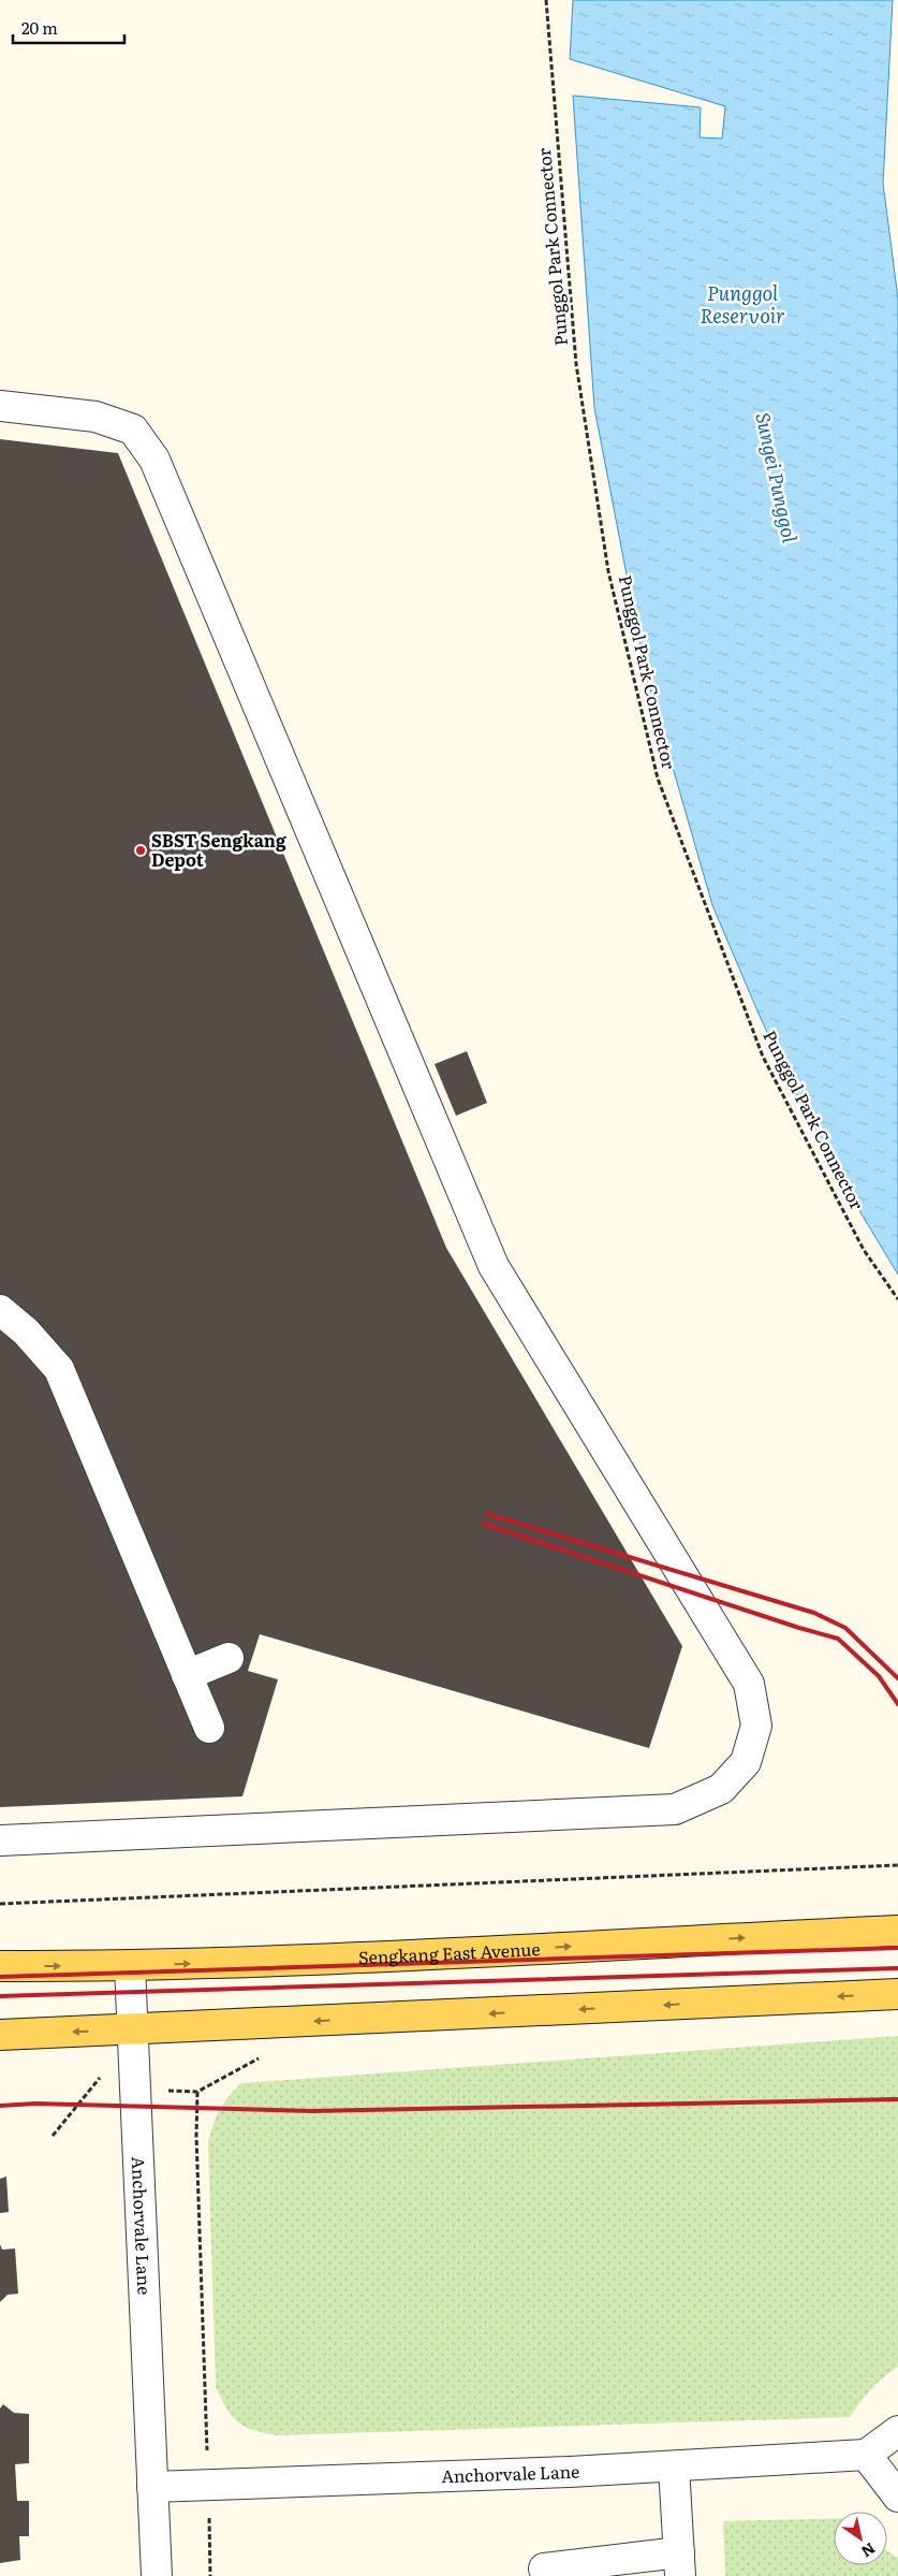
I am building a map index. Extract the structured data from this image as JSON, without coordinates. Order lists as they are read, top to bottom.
{
  "streets": {
    "main road": ["Sengkang East Avenue"],
    "street": ["Anchorvale Lane"],
    "path": ["Punggol Park Connector"]
  },
  "crossings": [
    ["Sengkang East Avenue", "Anchorvale Lane"]
  ],
  "water": ["Punggol Reservoir", "Sungei Punggol"],
  "places": ["SBST Sengkang Depot"],
  "scale_bar": "20 m",
  "north": "bottom right"
}
